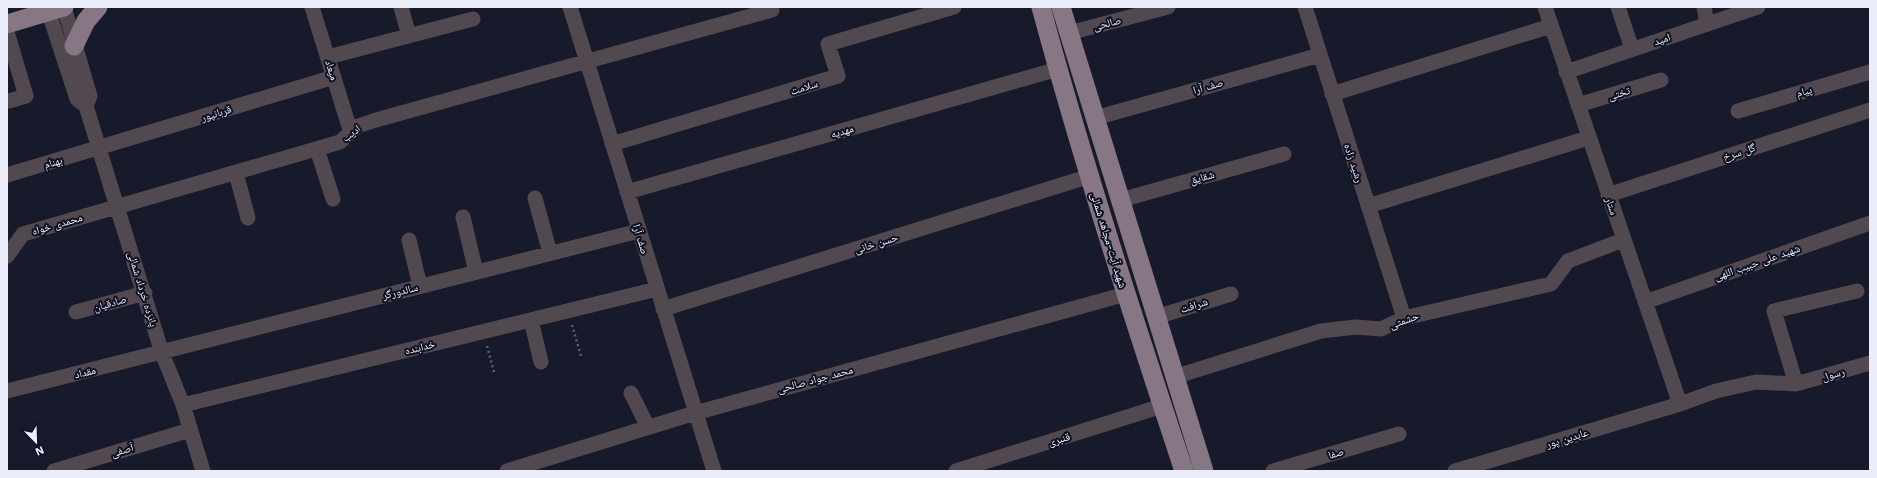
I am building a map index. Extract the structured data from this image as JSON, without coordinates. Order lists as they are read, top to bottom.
{
  "streets": {
    "main road": ["شهید آیت-مجاهد شمالی"],
    "street": [
      "صالحی",
      "امید",
      "میعاد",
      "صف آرا",
      "سلامت",
      "پیام",
      "تختی",
      "قربانپور",
      "مهدیه",
      "ادیب",
      "گل سرخ",
      "بهنام",
      "رشید زاده",
      "شقایق",
      "ستار",
      "محمدی خواه",
      "حسن خانی",
      "شهید علی حبیب اللهی",
      "پانزده خرداد شمالی",
      "سالدورگر",
      "صادقیان",
      "شرافت",
      "حشمتی",
      "خدابنده",
      "مقداد",
      "رسول",
      "محمد جواد صالحی",
      "عابدین پور",
      "قنبری",
      "آصفی",
      "صفا"
    ]
  },
  "crossings": [
    ["صالحی", "شهید آیت-مجاهد شمالی"],
    ["امید", "ستار"],
    ["میعاد", "قربانپور"],
    ["میعاد", "ادیب"],
    ["صف آرا", "سلامت"],
    ["صف آرا", "مهدیه"],
    ["صف آرا", "ادیب"],
    ["صف آرا", "رشید زاده"],
    ["صف آرا", "شهید آیت-مجاهد شمالی"],
    ["صف آرا", "حسن خانی"],
    ["صف آرا", "سالدورگر"],
    ["صف آرا", "خدابنده"],
    ["صف آرا", "محمد جواد صالحی"],
    ["تختی", "ستار"],
    ["قربانپور", "بهنام"],
    ["قربانپور", "پانزده خرداد شمالی"],
    ["مهدیه", "شهید آیت-مجاهد شمالی"],
    ["ادیب", "محمدی خواه"],
    ["ادیب", "پانزده خرداد شمالی"],
    ["گل سرخ", "ستار"],
    ["بهنام", "پانزده خرداد شمالی"],
    ["رشید زاده", "حشمتی"],
    ["شقایق", "شهید آیت-مجاهد شمالی"],
    ["ستار", "شهید علی حبیب اللهی"],
    ["ستار", "حشمتی"],
    ["ستار", "رسول"],
    ["ستار", "عابدین پور"],
    ["محمدی خواه", "پانزده خرداد شمالی"],
    ["شهید آیت-مجاهد شمالی", "حسن خانی"],
    ["شهید آیت-مجاهد شمالی", "شرافت"],
    ["شهید آیت-مجاهد شمالی", "حشمتی"],
    ["شهید آیت-مجاهد شمالی", "محمد جواد صالحی"],
    ["شهید آیت-مجاهد شمالی", "قنبری"],
    ["پانزده خرداد شمالی", "سالدورگر"],
    ["پانزده خرداد شمالی", "صادقیان"],
    ["پانزده خرداد شمالی", "خدابنده"],
    ["پانزده خرداد شمالی", "مقداد"],
    ["پانزده خرداد شمالی", "آصفی"],
    ["سالدورگر", "مقداد"],
    ["رسول", "عابدین پور"]
  ],
  "north": "bottom right"
}
